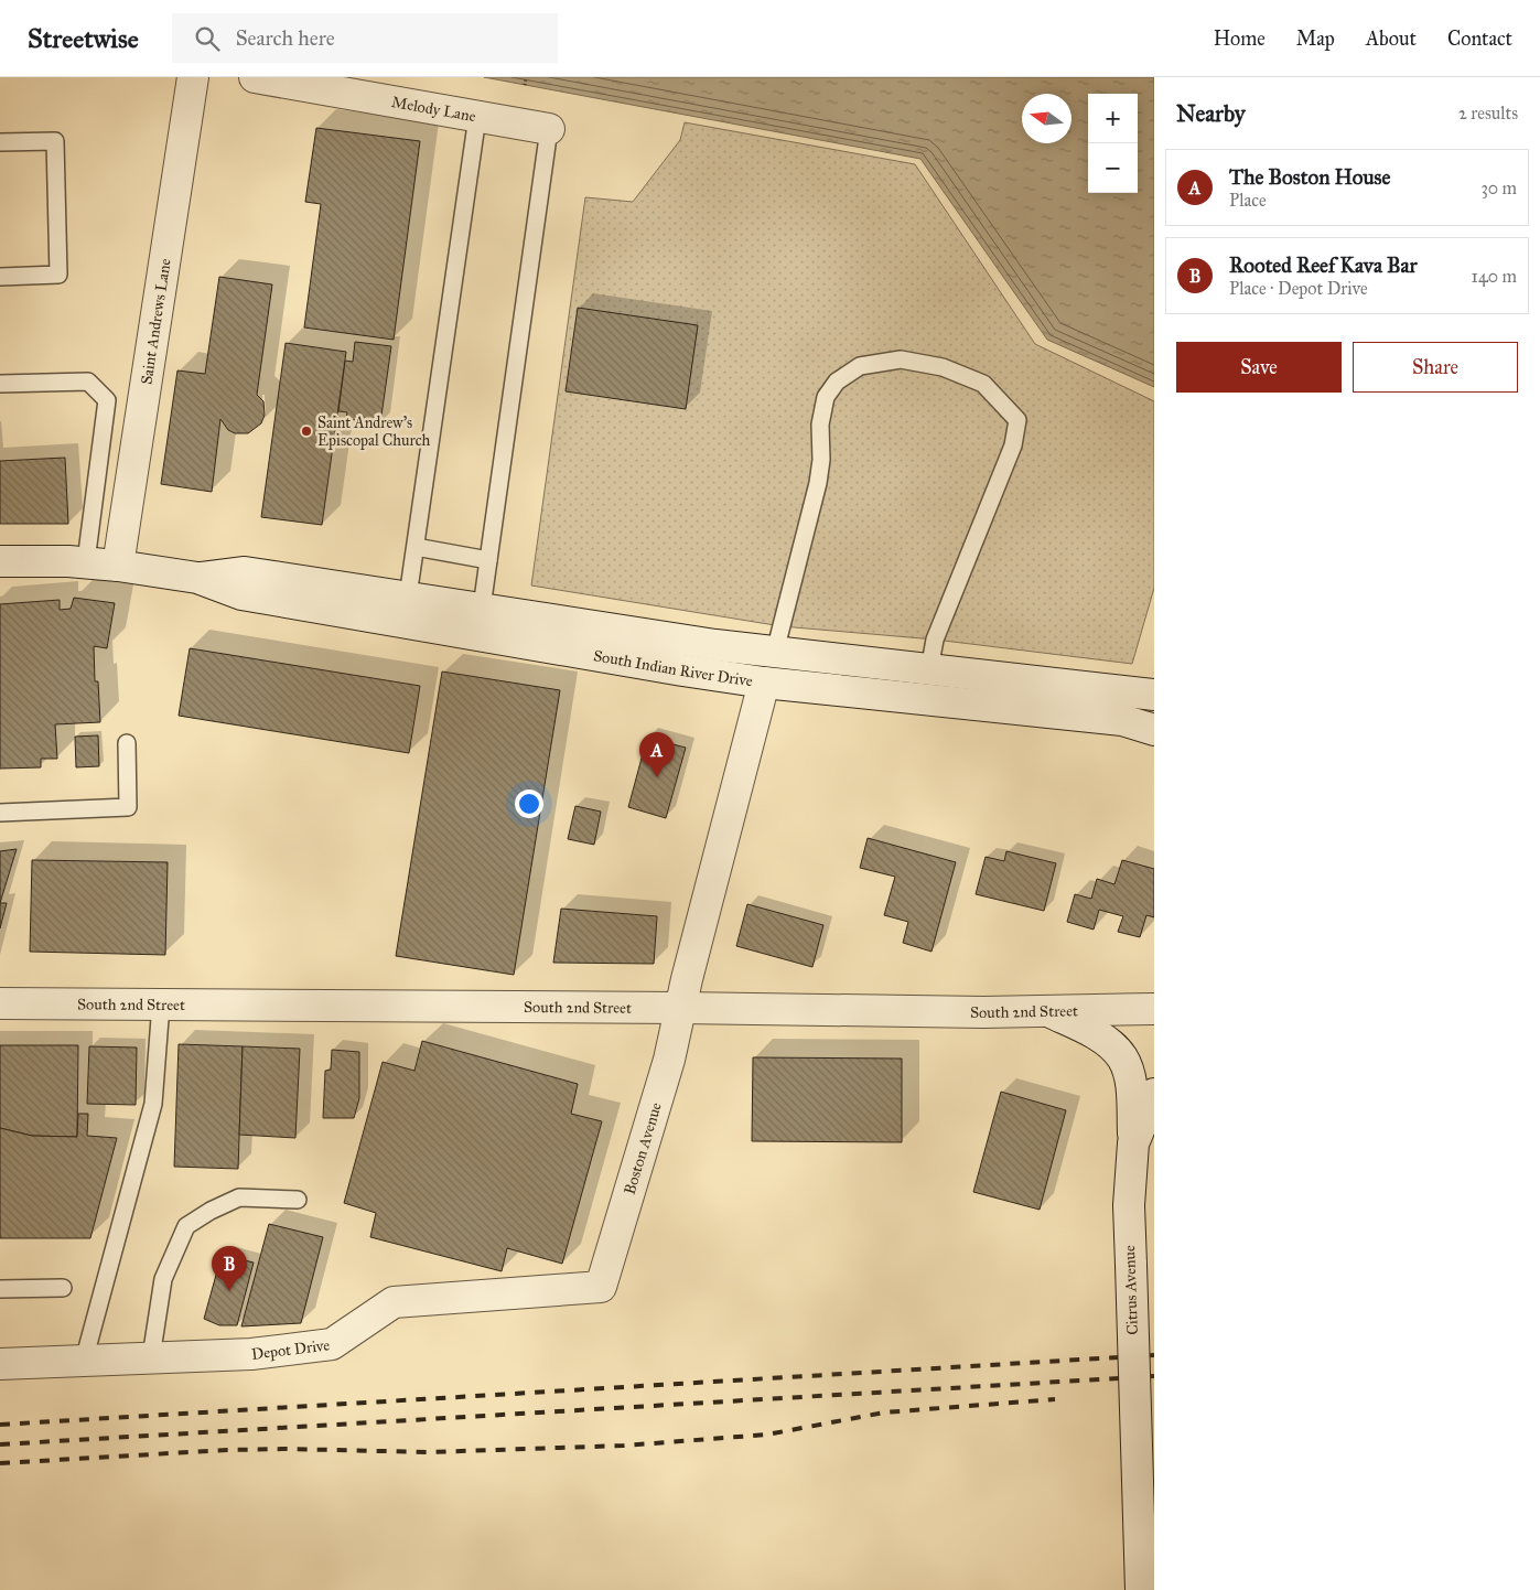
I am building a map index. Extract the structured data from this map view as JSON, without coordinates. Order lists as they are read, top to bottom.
{
  "streets": {
    "street": [
      "Melody Lane",
      "Saint Andrews Lane",
      "South Indian River Drive",
      "South 2nd Street",
      "Boston Avenue",
      "Citrus Avenue",
      "Depot Drive"
    ]
  },
  "crossings": [
    ["Saint Andrews Lane", "South Indian River Drive"],
    ["South Indian River Drive", "Boston Avenue"],
    ["South 2nd Street", "Boston Avenue"],
    ["Boston Avenue", "Depot Drive"]
  ],
  "places": ["Saint Andrew's Episcopal Church"],
  "north": "left",
  "page": {
    "header": "Streetwise",
    "search": "Search here",
    "nav": [
      "Home",
      "Map",
      "About",
      "Contact"
    ],
    "heading": ["Nearby", "2 results"],
    "map_buttons": ["+", "−"],
    "list": [
      {
        "mark": "A",
        "name": "The Boston House",
        "note": "Place",
        "value": "30 m"
      },
      {
        "mark": "B",
        "name": "Rooted Reef Kava Bar",
        "note": "Place · Depot Drive",
        "value": "140 m"
      }
    ],
    "buttons": ["Save", "Share"],
    "pins": ["A", "B"]
  }
}
